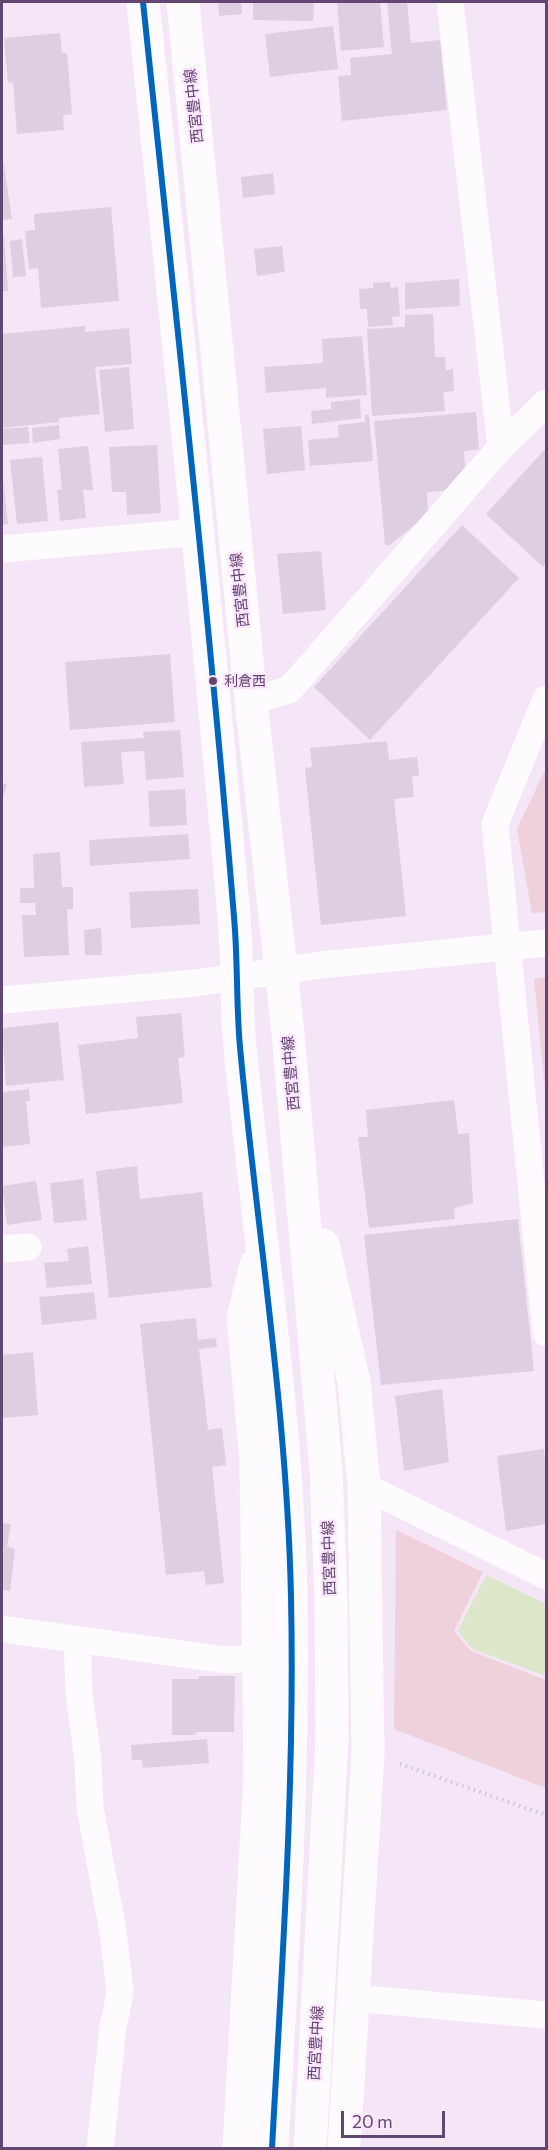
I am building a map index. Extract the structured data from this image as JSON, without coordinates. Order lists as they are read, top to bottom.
{
  "streets": {
    "main road": ["西宮豊中線"]
  },
  "places": ["利倉西"],
  "scale_bar": "20 m"
}
